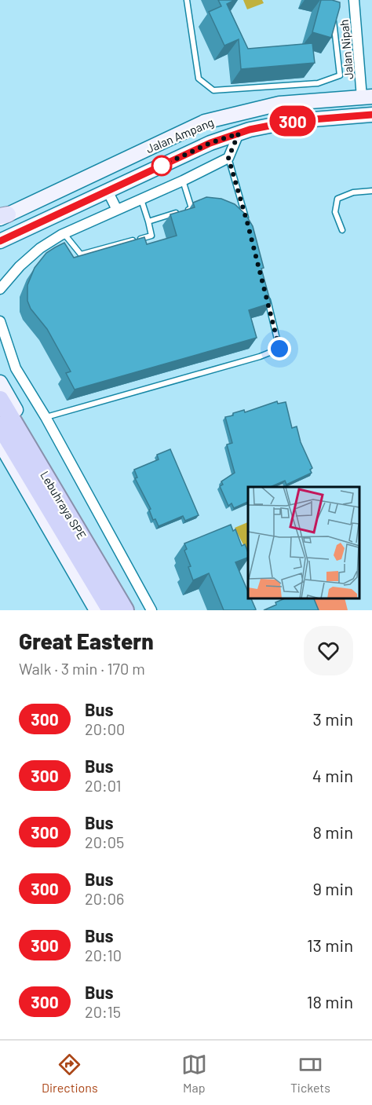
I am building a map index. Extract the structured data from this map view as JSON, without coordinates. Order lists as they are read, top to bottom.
{
  "streets": {
    "highway": ["Lebuhraya SPE"],
    "main road": ["Jalan Ampang"],
    "street": ["Jalan Nipah"]
  },
  "crossings": [
    ["Jalan Nipah", "Jalan Ampang"]
  ],
  "lines": ["bus line 300"],
  "page": {
    "on_map": "300",
    "heading": ["Great Eastern", "Walk · 3 min · 170 m"],
    "list": [
      {
        "mark": "300",
        "name": "Bus",
        "note": "20:00",
        "value": "3 min"
      },
      {
        "mark": "300",
        "name": "Bus",
        "note": "20:01",
        "value": "4 min"
      },
      {
        "mark": "300",
        "name": "Bus",
        "note": "20:05",
        "value": "8 min"
      },
      {
        "mark": "300",
        "name": "Bus",
        "note": "20:06",
        "value": "9 min"
      },
      {
        "mark": "300",
        "name": "Bus",
        "note": "20:10",
        "value": "13 min"
      },
      {
        "mark": "300",
        "name": "Bus",
        "note": "20:15",
        "value": "18 min"
      }
    ],
    "tabs": ["Directions", "Map", "Tickets"]
  }
}
